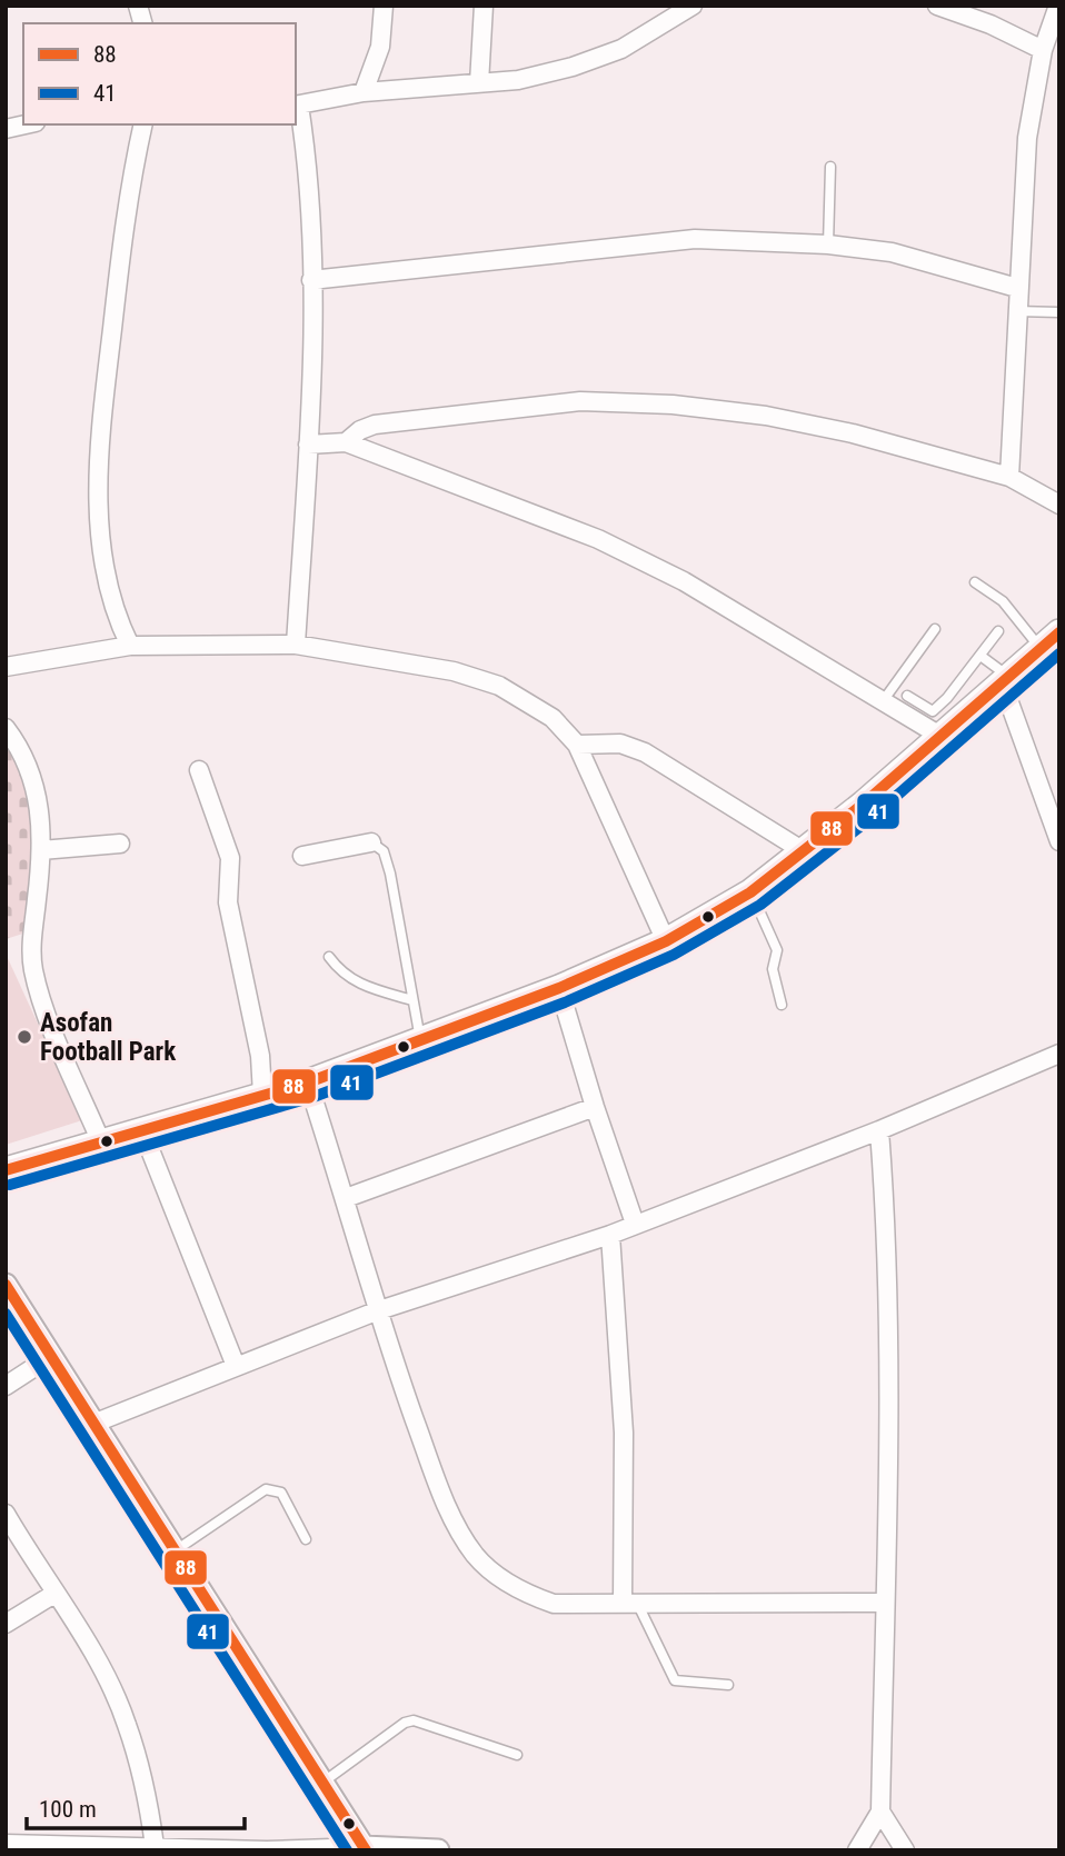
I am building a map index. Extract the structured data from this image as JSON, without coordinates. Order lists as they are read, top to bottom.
{
  "places": ["Asofan Football Park"],
  "lines": ["transit line 88", "transit line 41"],
  "legend": ["88", "41"],
  "scale_bar": "100 m"
}
